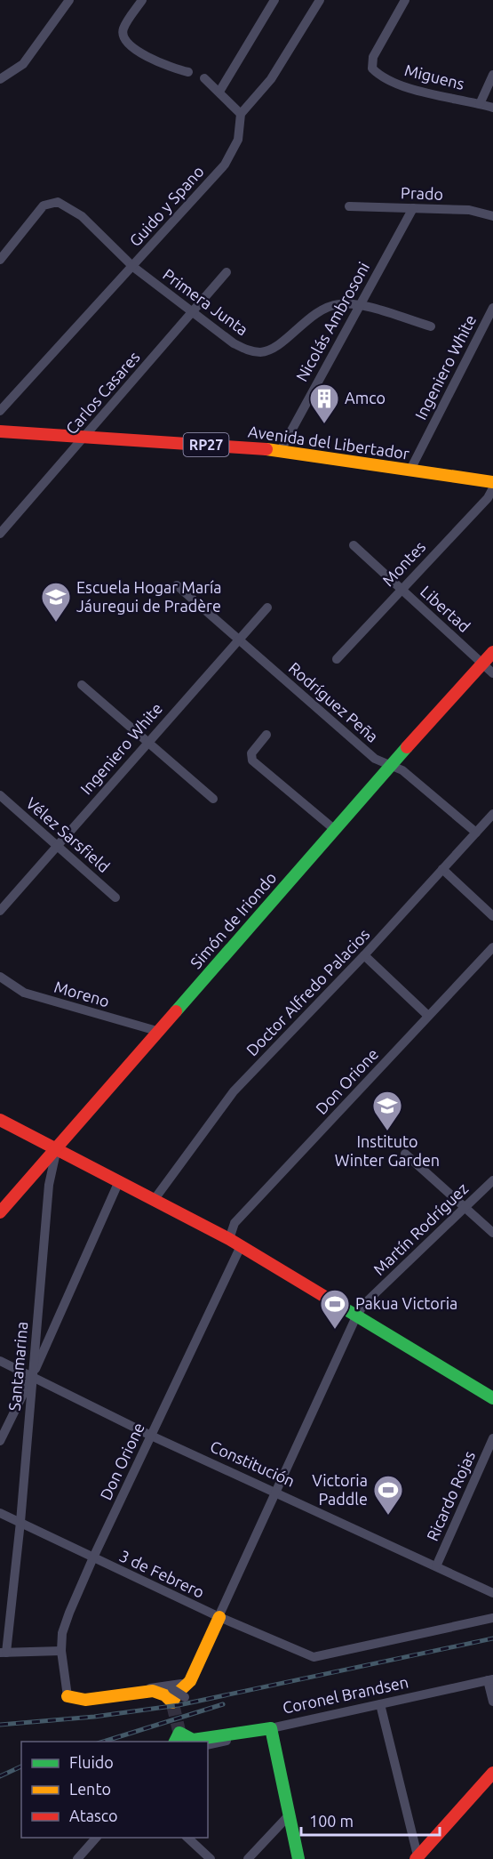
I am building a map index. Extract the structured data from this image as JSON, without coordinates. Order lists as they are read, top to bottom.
{
  "streets": {
    "street": [
      "Miguens",
      "Prado",
      "Guido y Spano",
      "Primera Junta",
      "Nicolás Ambrosoni",
      "Ingeniero White",
      "Carlos Casares",
      "Avenida del Libertador",
      "RP27",
      "Montes",
      "Libertad",
      "Rodríguez Peña",
      "Vélez Sarsfield",
      "Simón de Iriondo",
      "Doctor Alfredo Palacios",
      "Moreno",
      "Don Orione",
      "Martín Rodríguez",
      "Santamarina",
      "Constitución",
      "Ricardo Rojas",
      "3 de Febrero",
      "Coronel Brandsen"
    ]
  },
  "crossings": [
    ["Prado", "Nicolás Ambrosoni"],
    ["Guido y Spano", "Primera Junta"],
    ["Primera Junta", "Nicolás Ambrosoni"],
    ["Primera Junta", "Carlos Casares"],
    ["Nicolás Ambrosoni", "Avenida del Libertador"],
    ["Ingeniero White", "Avenida del Libertador"],
    ["Ingeniero White", "Rodríguez Peña"],
    ["Ingeniero White", "Vélez Sarsfield"],
    ["Carlos Casares", "Avenida del Libertador"],
    ["Montes", "Libertad"],
    ["Libertad", "Simón de Iriondo"],
    ["Rodríguez Peña", "Simón de Iriondo"],
    ["Rodríguez Peña", "Doctor Alfredo Palacios"],
    ["Simón de Iriondo", "Moreno"],
    ["Simón de Iriondo", "Santamarina"],
    ["Don Orione", "Constitución"],
    ["Don Orione", "3 de Febrero"],
    ["Martín Rodríguez", "Constitución"],
    ["Martín Rodríguez", "3 de Febrero"],
    ["Santamarina", "Constitución"],
    ["Santamarina", "3 de Febrero"],
    ["Constitución", "Ricardo Rojas"]
  ],
  "places": {
    "building": ["Amco"],
    "school or university": ["Escuela Hogar María Jáuregui de Pradère", "Instituto Winter Garden"],
    "sports": ["Pakua Victoria", "Victoria Paddle"]
  },
  "legend": ["Fluido", "Lento", "Atasco"],
  "scale_bar": "100 m"
}
